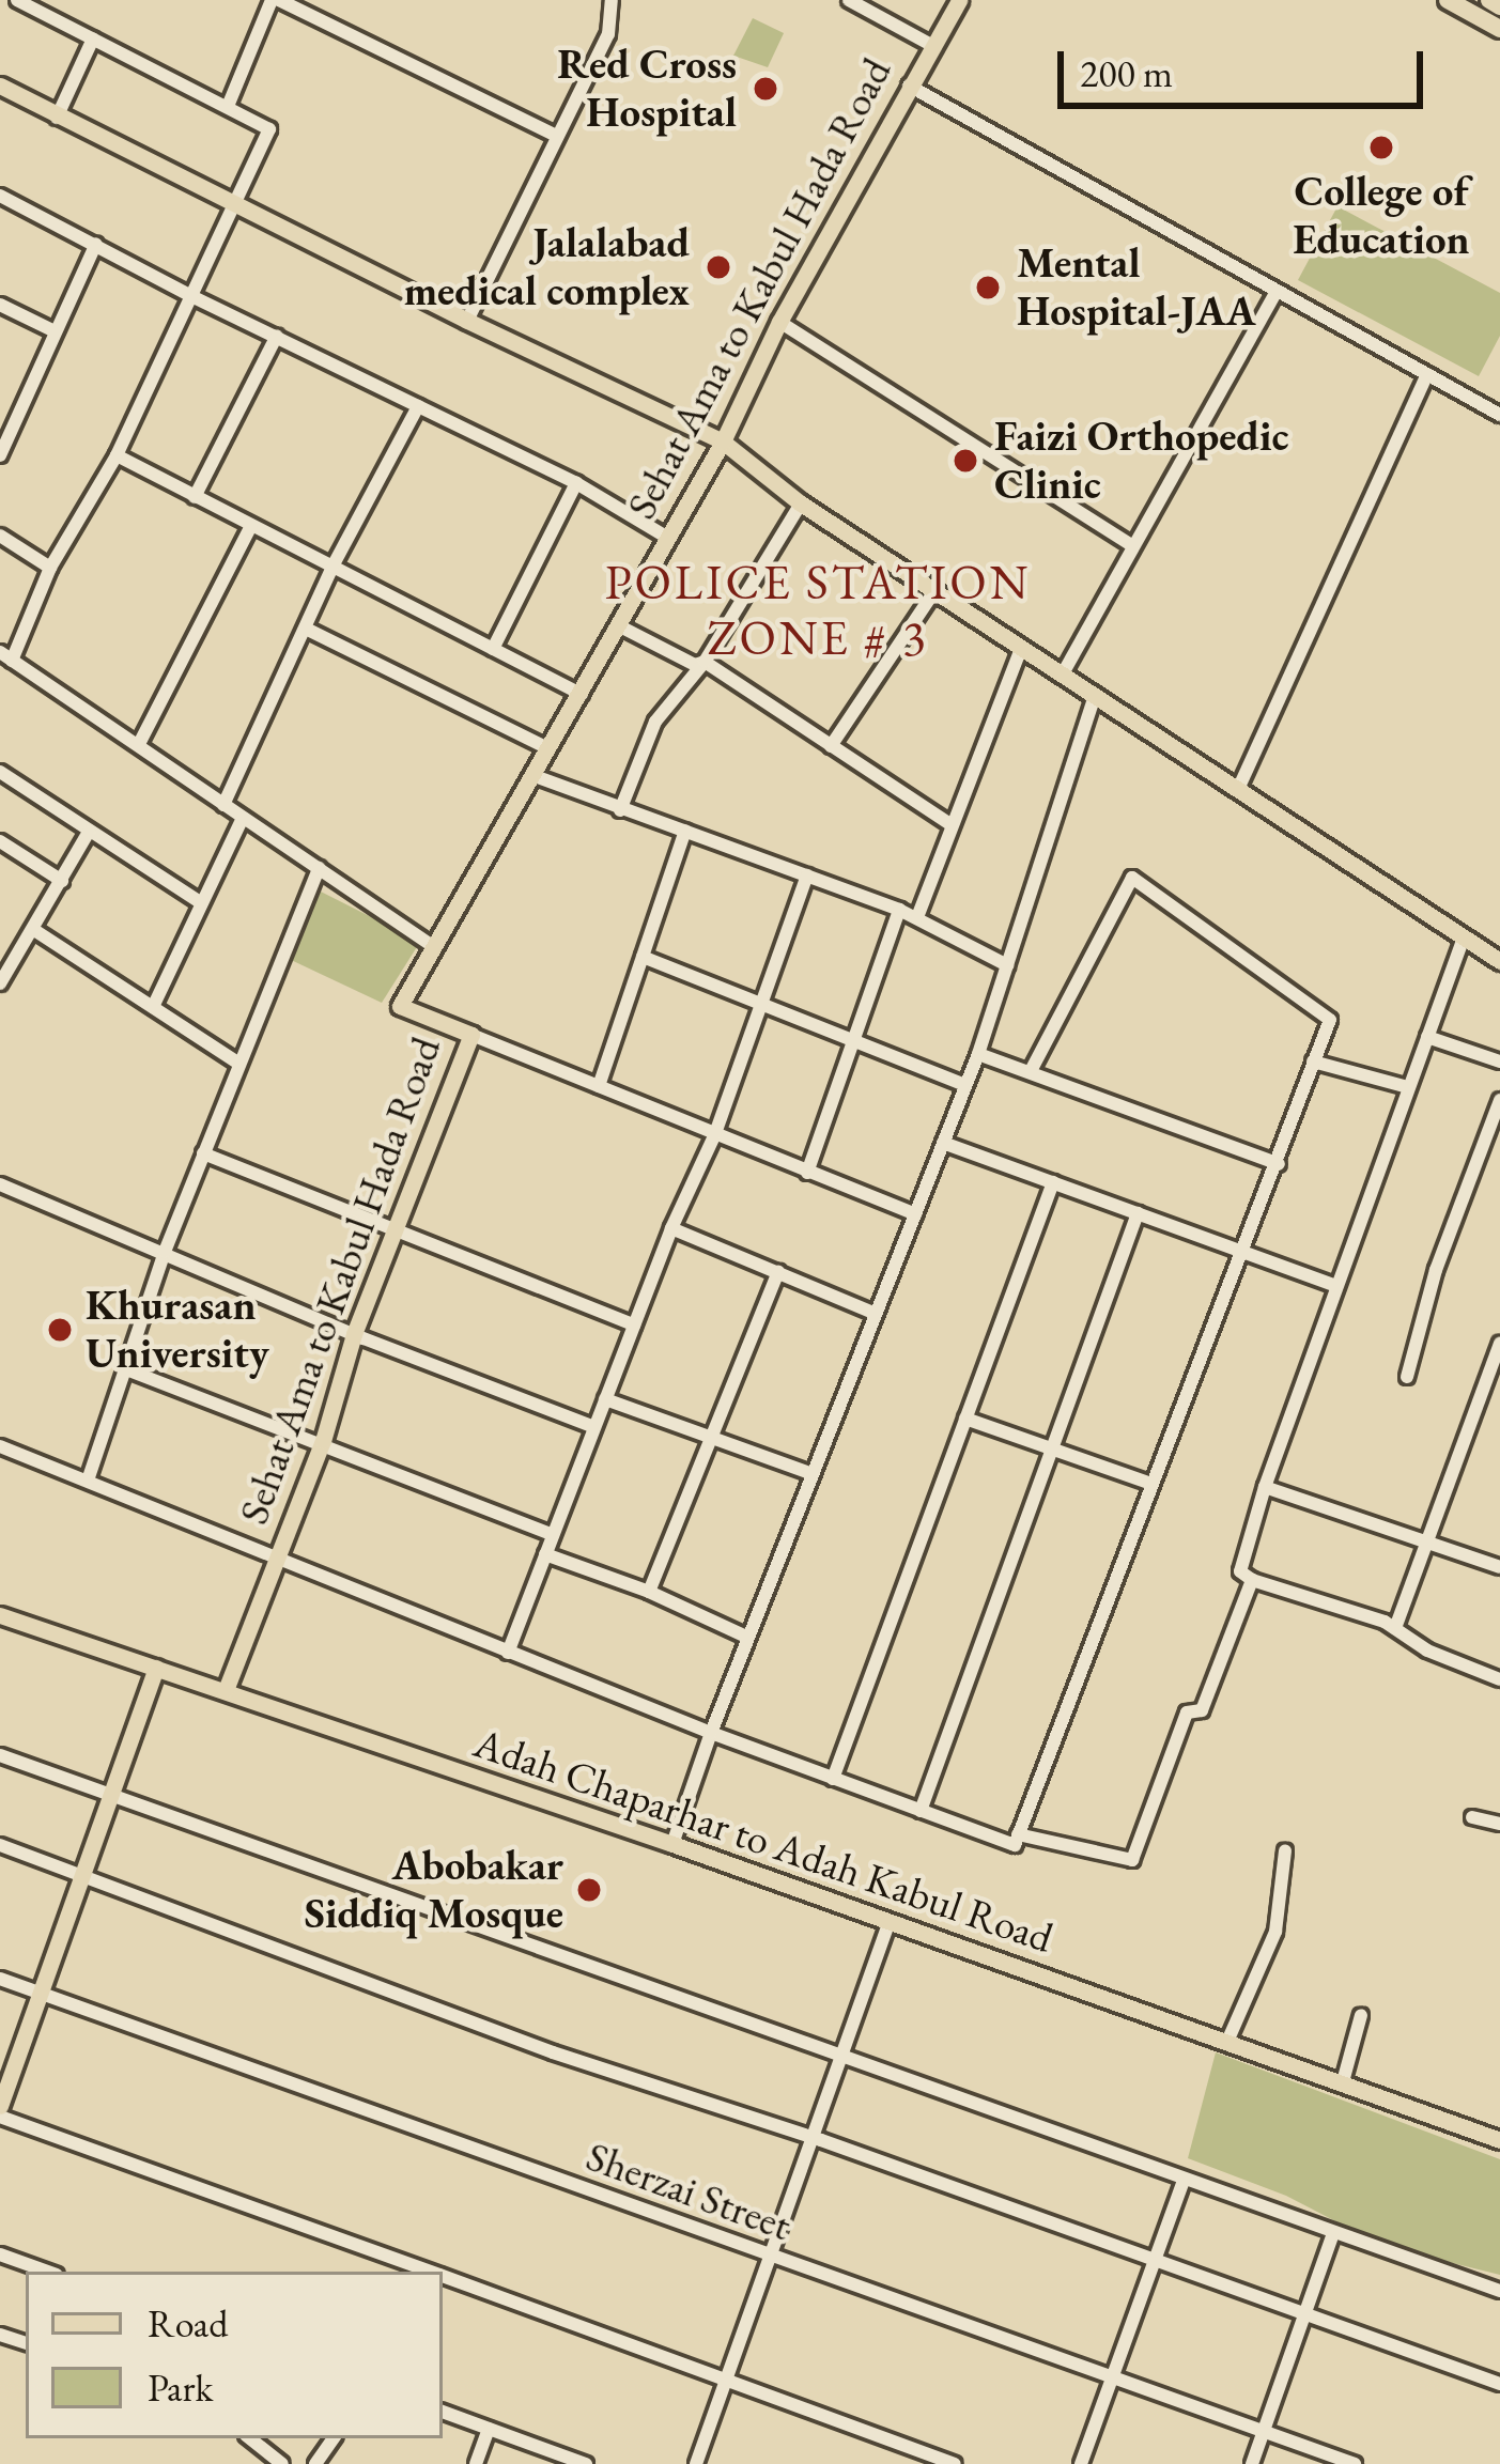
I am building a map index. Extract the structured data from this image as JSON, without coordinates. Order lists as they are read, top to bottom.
{
  "streets": {
    "main road": ["Sehat Ama to Kabul Hada Road", "Adah Chaparhar to Adah Kabul Road"],
    "street": ["Sherzai Street"]
  },
  "crossings": [
    ["Sehat Ama to Kabul Hada Road", "Adah Chaparhar to Adah Kabul Road"]
  ],
  "districts": ["POLICE STATION ZONE # 3"],
  "places": [
    "Red Cross Hospital",
    "College of Education",
    "Jalalabad medical complex",
    "Mental Hospital-JAA",
    "Faizi Orthopedic Clinic",
    "Khurasan University",
    "Abobakar Siddiq Mosque"
  ],
  "legend": ["Road", "Park"],
  "scale_bar": "200 m"
}
